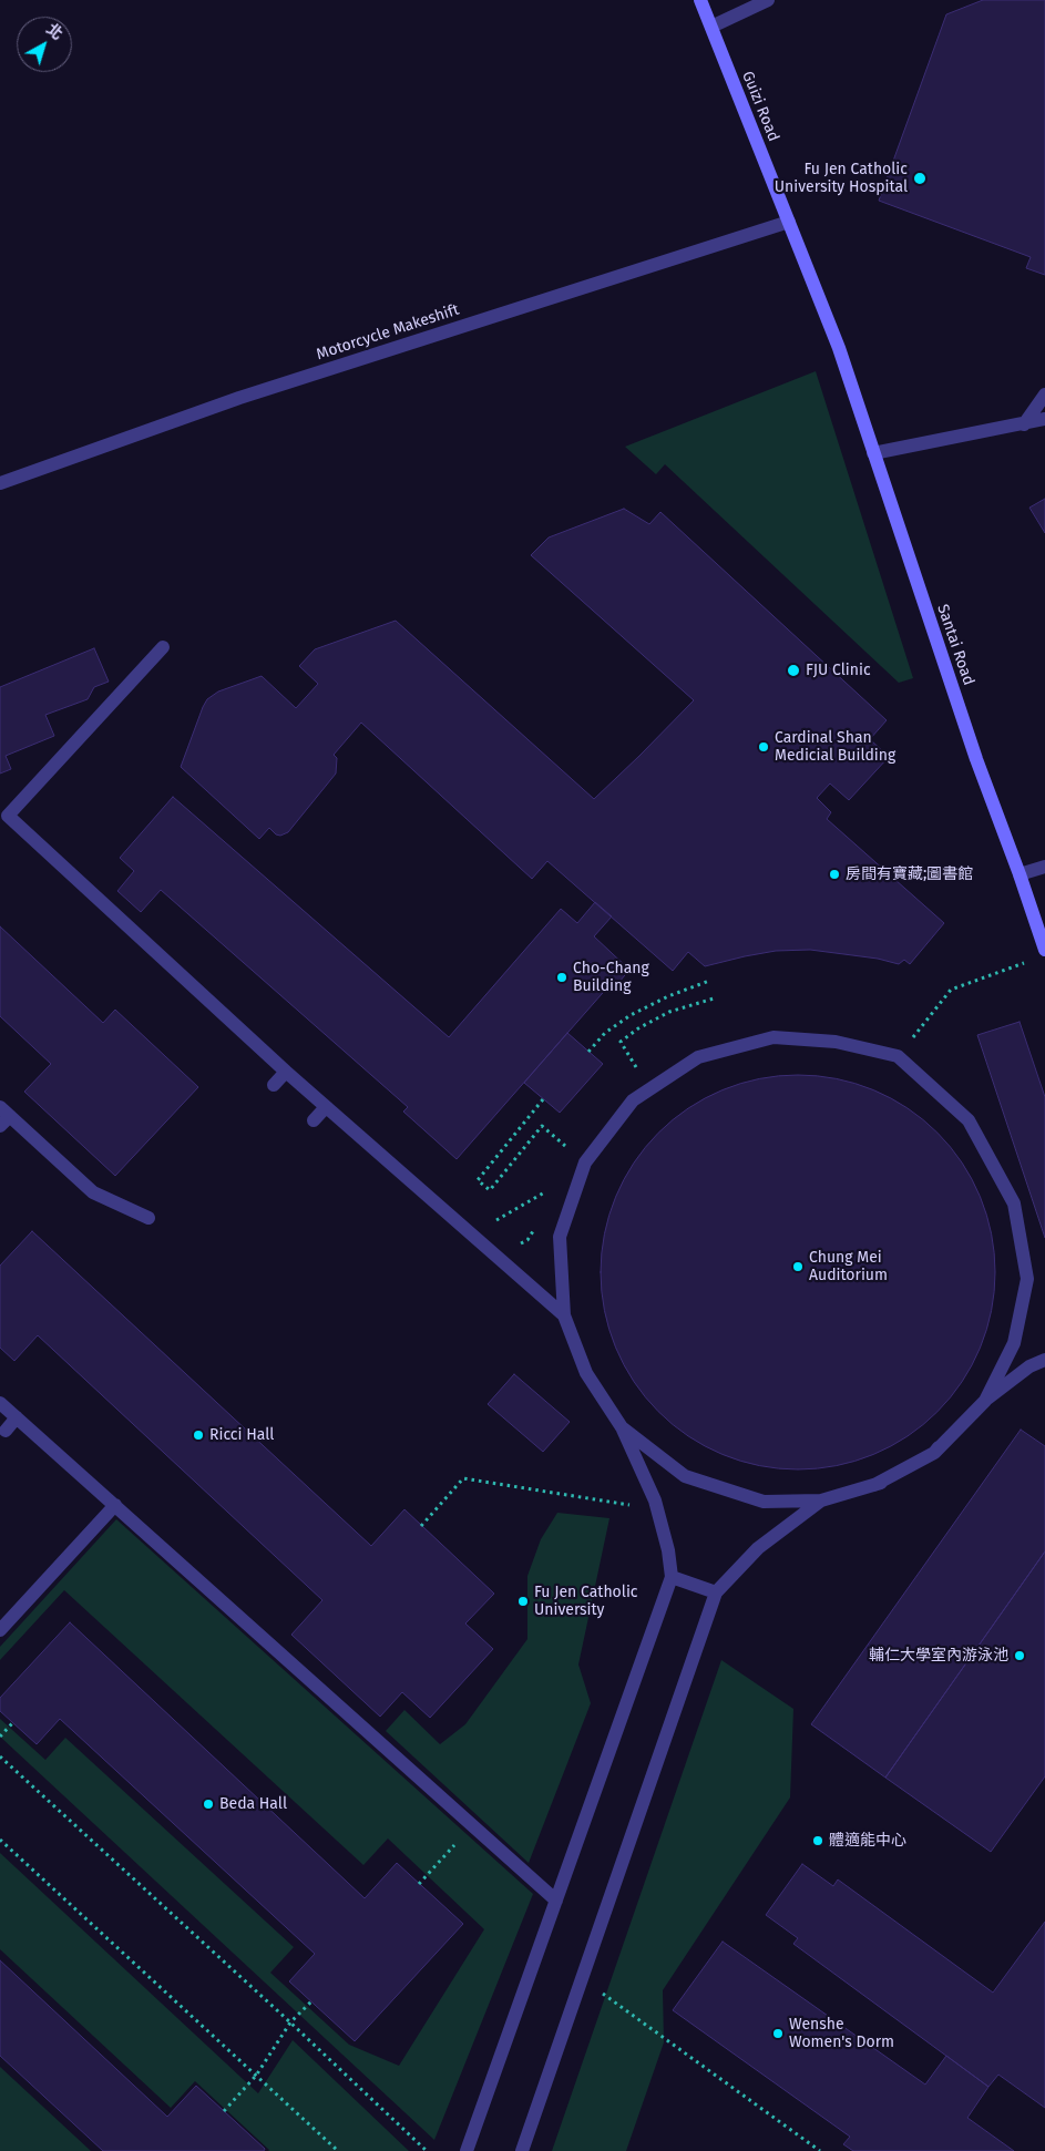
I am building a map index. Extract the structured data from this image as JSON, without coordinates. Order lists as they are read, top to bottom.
{
  "streets": {
    "street": ["Guizi Road", "Santai Road"],
    "lane": ["Motorcycle Makeshift"]
  },
  "crossings": [
    ["Guizi Road", "Motorcycle Makeshift"],
    ["Guizi Road", "Santai Road"]
  ],
  "places": [
    "Fu Jen Catholic University Hospital",
    "FJU Clinic",
    "Cardinal Shan Medicial Building",
    "房間有寶藏;圖書館",
    "Cho-Chang Building",
    "Chung Mei Auditorium",
    "Ricci Hall",
    "Fu Jen Catholic University",
    "輔仁大學室內游泳池",
    "Beda Hall",
    "體適能中心",
    "Wenshe Women's Dorm"
  ],
  "north": "top right"
}
